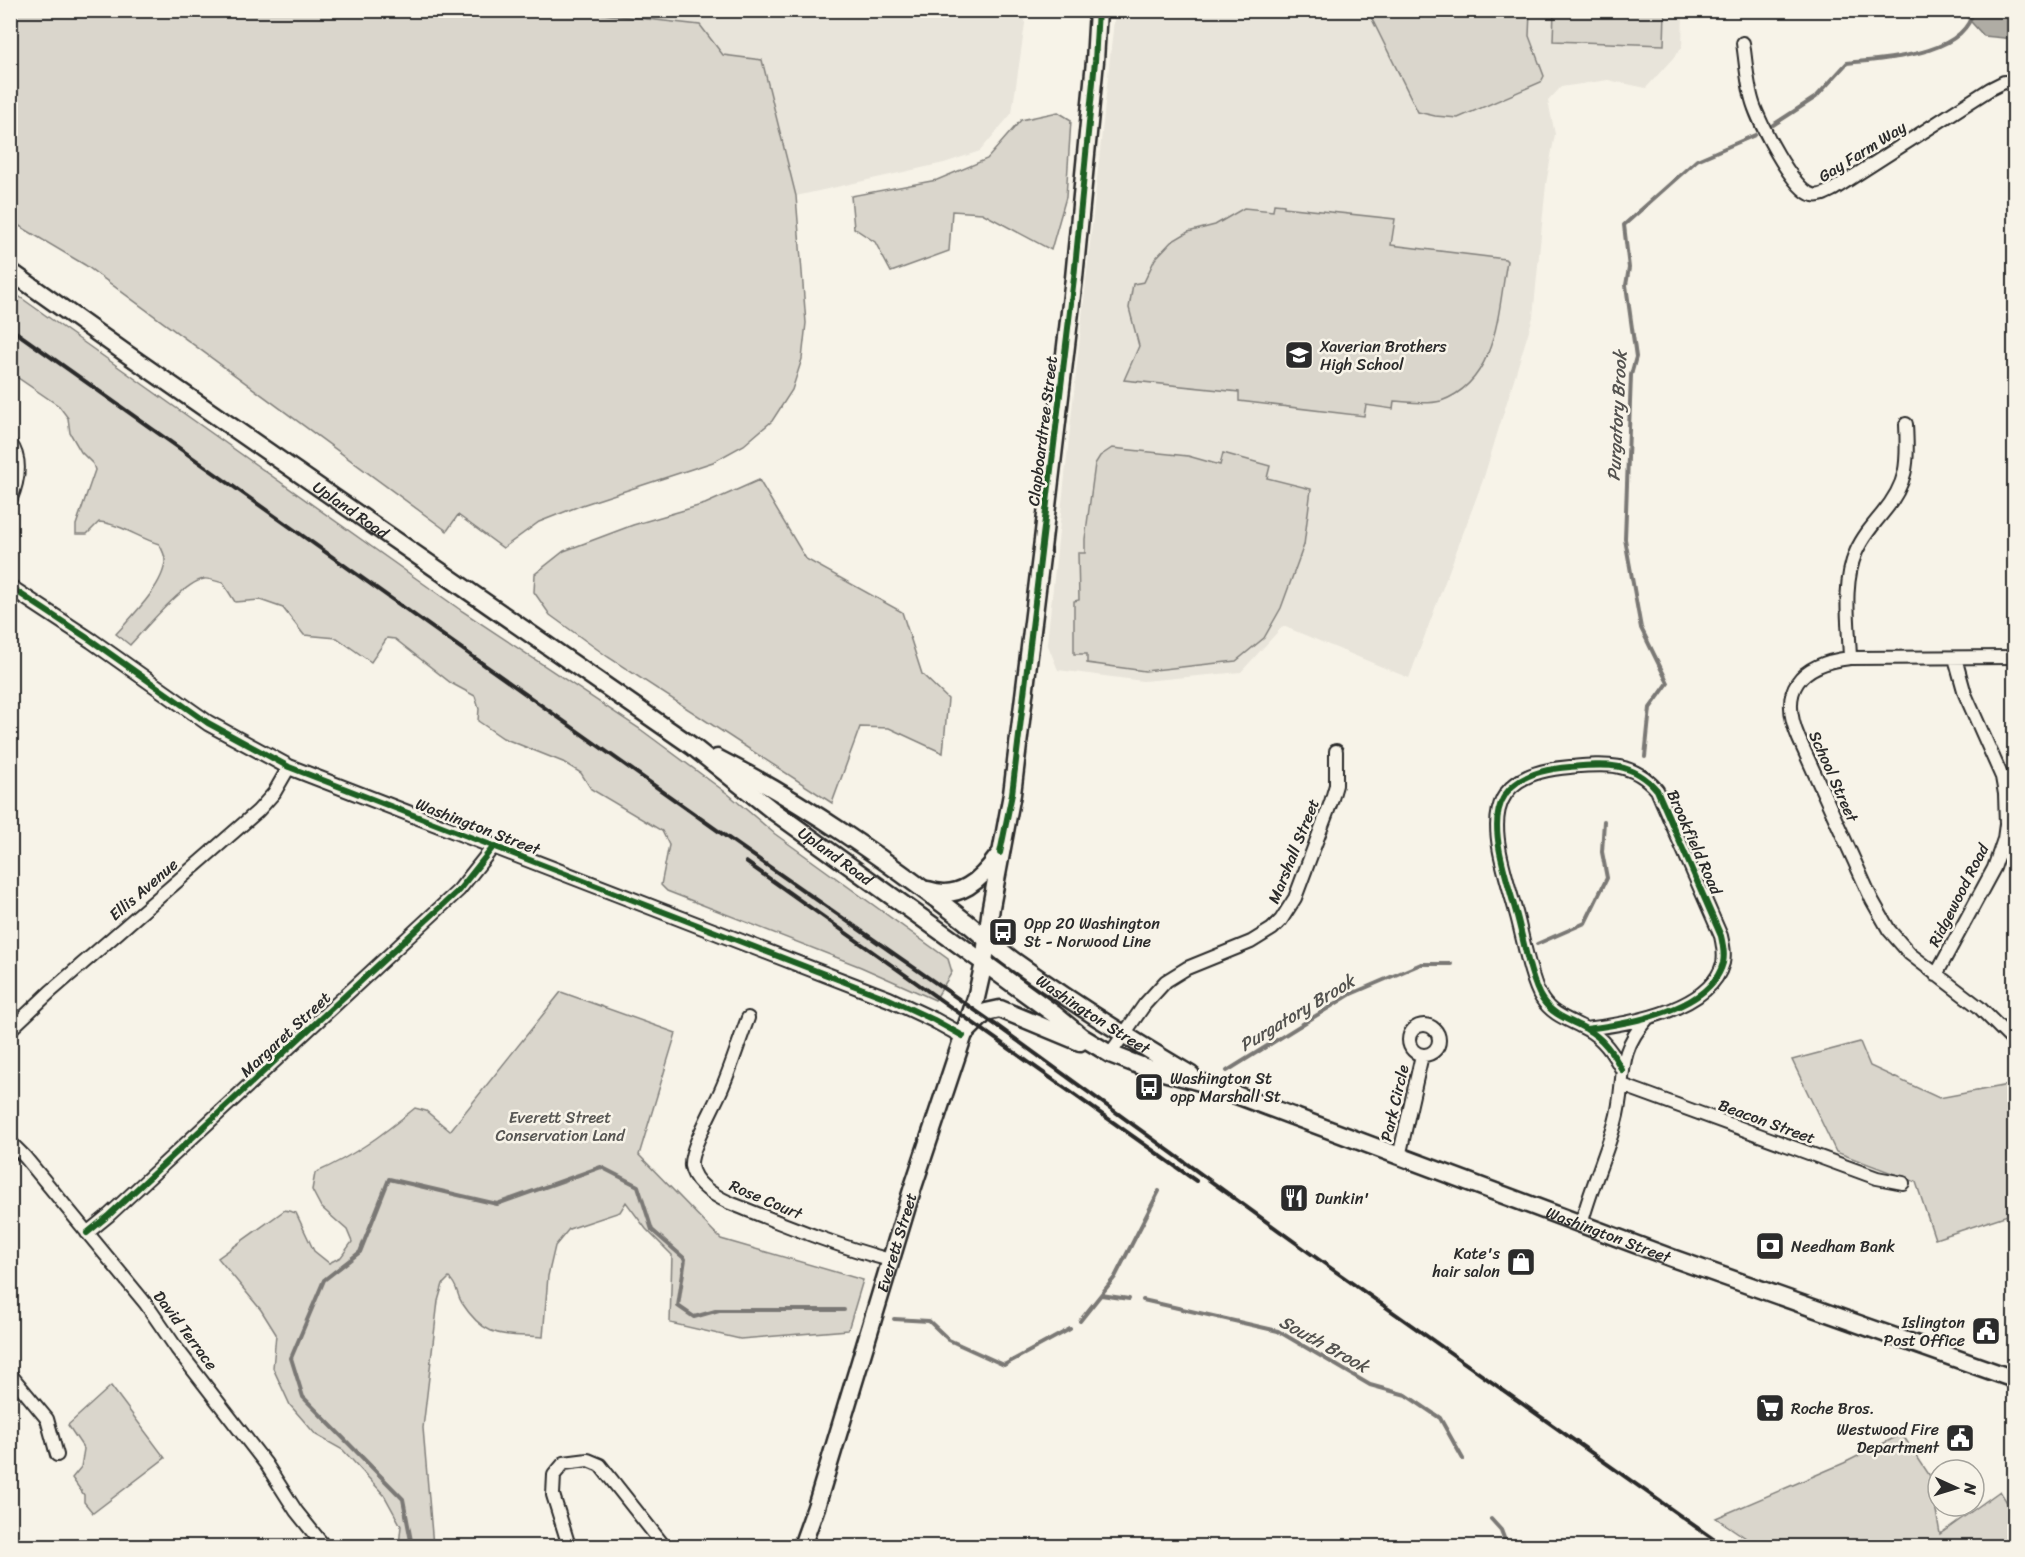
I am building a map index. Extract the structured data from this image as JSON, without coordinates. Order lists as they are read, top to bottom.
{
  "streets": {
    "main road": [
      "Clapboardtree Street",
      "Upland Road",
      "Washington Street",
      "Everett Street"
    ],
    "street": [
      "Gay Farm Way",
      "School Street",
      "Brookfield Road",
      "Marshall Street",
      "Ellis Avenue",
      "Ridgewood Road",
      "Margaret Street",
      "Park Circle",
      "Beacon Street",
      "Rose Court",
      "David Terrace"
    ]
  },
  "crossings": [
    ["Clapboardtree Street", "Upland Road"],
    ["Clapboardtree Street", "Washington Street"],
    ["Clapboardtree Street", "Everett Street"],
    ["Upland Road", "Washington Street"],
    ["Upland Road", "Everett Street"],
    ["School Street", "Ridgewood Road"],
    ["Washington Street", "Marshall Street"],
    ["Washington Street", "Ellis Avenue"],
    ["Washington Street", "Margaret Street"],
    ["Washington Street", "Park Circle"],
    ["Washington Street", "Everett Street"],
    ["Margaret Street", "David Terrace"],
    ["Rose Court", "Everett Street"]
  ],
  "water": ["Purgatory Brook", "South Brook"],
  "parks": ["Everett Street Conservation Land"],
  "places": {
    "school or university": ["Xaverian Brothers High School"],
    "bus stop": ["Opp 20 Washington St - Norwood Line", "Washington St opp Marshall St"],
    "restaurant": ["Dunkin'"],
    "bank": ["Needham Bank"],
    "shop": ["Kate's hair salon"],
    "public building": ["Islington Post Office", "Westwood Fire Department"],
    "supermarket": ["Roche Bros."]
  },
  "north": "right"
}
